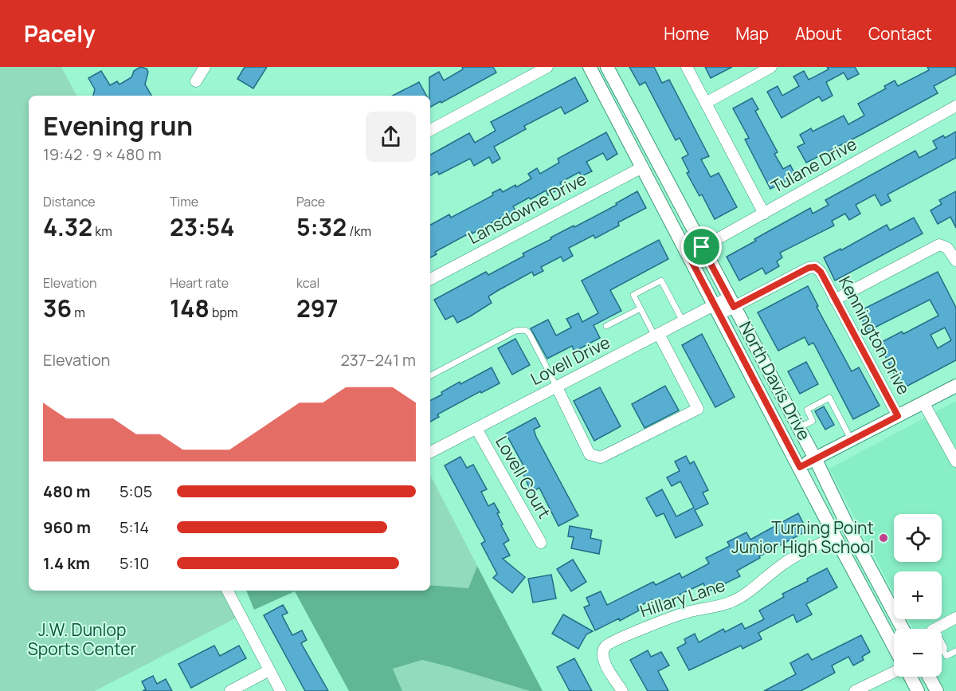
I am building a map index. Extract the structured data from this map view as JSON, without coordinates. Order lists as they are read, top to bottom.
{
  "streets": {
    "street": [
      "Tulane Drive",
      "Lansdowne Drive",
      "Kennington Drive",
      "Lovell Drive",
      "North Davis Drive",
      "Lovell Court",
      "Hillary Lane"
    ]
  },
  "crossings": [
    ["Tulane Drive", "North Davis Drive"],
    ["Lansdowne Drive", "North Davis Drive"],
    ["Kennington Drive", "Lovell Drive"],
    ["Kennington Drive", "North Davis Drive"],
    ["Lovell Drive", "North Davis Drive"],
    ["Lovell Drive", "Lovell Court"],
    ["North Davis Drive", "Hillary Lane"]
  ],
  "parks": ["J.W. Dunlop Sports Center"],
  "places": ["Turning Point Junior High School"],
  "page": {
    "header": "Pacely",
    "nav": [
      "Home",
      "Map",
      "About",
      "Contact"
    ],
    "heading": ["Evening run", "19:42 · 9 × 480 m"],
    "stats": [
      ["Distance", "4.32 km"],
      ["Time", "23:54"],
      ["Pace", "5:32 /km"],
      ["Elevation", "36 m"],
      ["Heart rate", "148 bpm"],
      ["kcal", "297"]
    ],
    "chart": ["Elevation", "237–241 m"],
    "list": [
      {
        "name": "480 m",
        "note": "5:05"
      },
      {
        "name": "960 m",
        "note": "5:14"
      },
      {
        "name": "1.4 km",
        "note": "5:10"
      }
    ],
    "map_buttons": ["+", "−"]
  }
}
